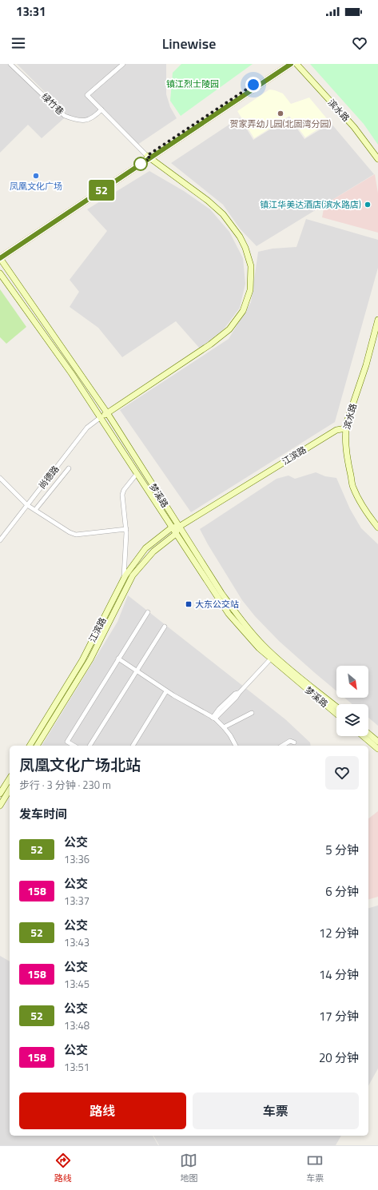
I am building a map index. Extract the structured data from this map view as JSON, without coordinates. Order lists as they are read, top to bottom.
{
  "streets": {
    "main road": ["滨水路", "江滨路", "梦溪路"],
    "street": ["绿竹巷", "尚德路"]
  },
  "crossings": [
    ["滨水路", "江滨路"],
    ["江滨路", "梦溪路"],
    ["尚德路", "梦溪路"]
  ],
  "parks": ["镇江烈士陵园"],
  "places": {
    "other": ["贺家弄幼儿园(北固湾分园)", "凤凰文化广场", "镇江华美达酒店(滨水路店)"],
    "transit": ["大东公交站"]
  },
  "lines": ["bus line 52"],
  "north": "bottom right",
  "page": {
    "status": "13:31",
    "header": "Linewise",
    "on_map": "52",
    "heading": [
      ["凤凰文化广场北站", "步行 · 3 分钟 · 230 m"],
      "发车时间"
    ],
    "list": [
      {
        "mark": "52",
        "name": "公交",
        "note": "13:36",
        "value": "5 分钟"
      },
      {
        "mark": "158",
        "name": "公交",
        "note": "13:37",
        "value": "6 分钟"
      },
      {
        "mark": "52",
        "name": "公交",
        "note": "13:43",
        "value": "12 分钟"
      },
      {
        "mark": "158",
        "name": "公交",
        "note": "13:45",
        "value": "14 分钟"
      },
      {
        "mark": "52",
        "name": "公交",
        "note": "13:48",
        "value": "17 分钟"
      },
      {
        "mark": "158",
        "name": "公交",
        "note": "13:51",
        "value": "20 分钟"
      }
    ],
    "buttons": ["路线", "车票"],
    "tabs": ["路线", "地图", "车票"]
  }
}
